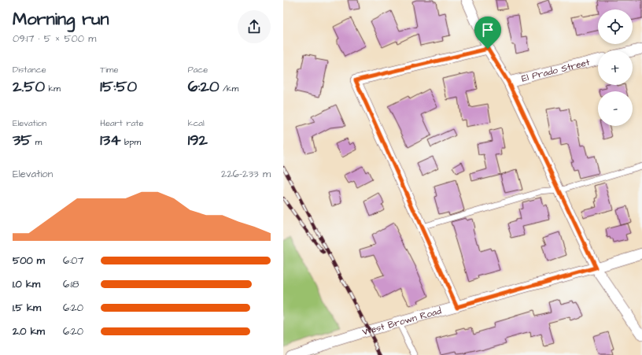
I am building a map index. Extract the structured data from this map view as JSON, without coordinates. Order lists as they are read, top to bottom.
{
  "streets": {
    "street": ["El Prado Street", "West Brown Road"]
  },
  "page": {
    "heading": ["Morning run", "09:17 · 5 × 500 m"],
    "map_buttons": ["+", "−"],
    "stats": [
      ["Distance", "2.50 km"],
      ["Time", "15:50"],
      ["Pace", "6:20 /km"],
      ["Elevation", "35 m"],
      ["Heart rate", "134 bpm"],
      ["kcal", "192"]
    ],
    "chart": ["Elevation", "226–233 m"],
    "list": [
      {
        "name": "500 m",
        "note": "6:07"
      },
      {
        "name": "1.0 km",
        "note": "6:18"
      },
      {
        "name": "1.5 km",
        "note": "6:20"
      },
      {
        "name": "2.0 km",
        "note": "6:20"
      }
    ]
  }
}
